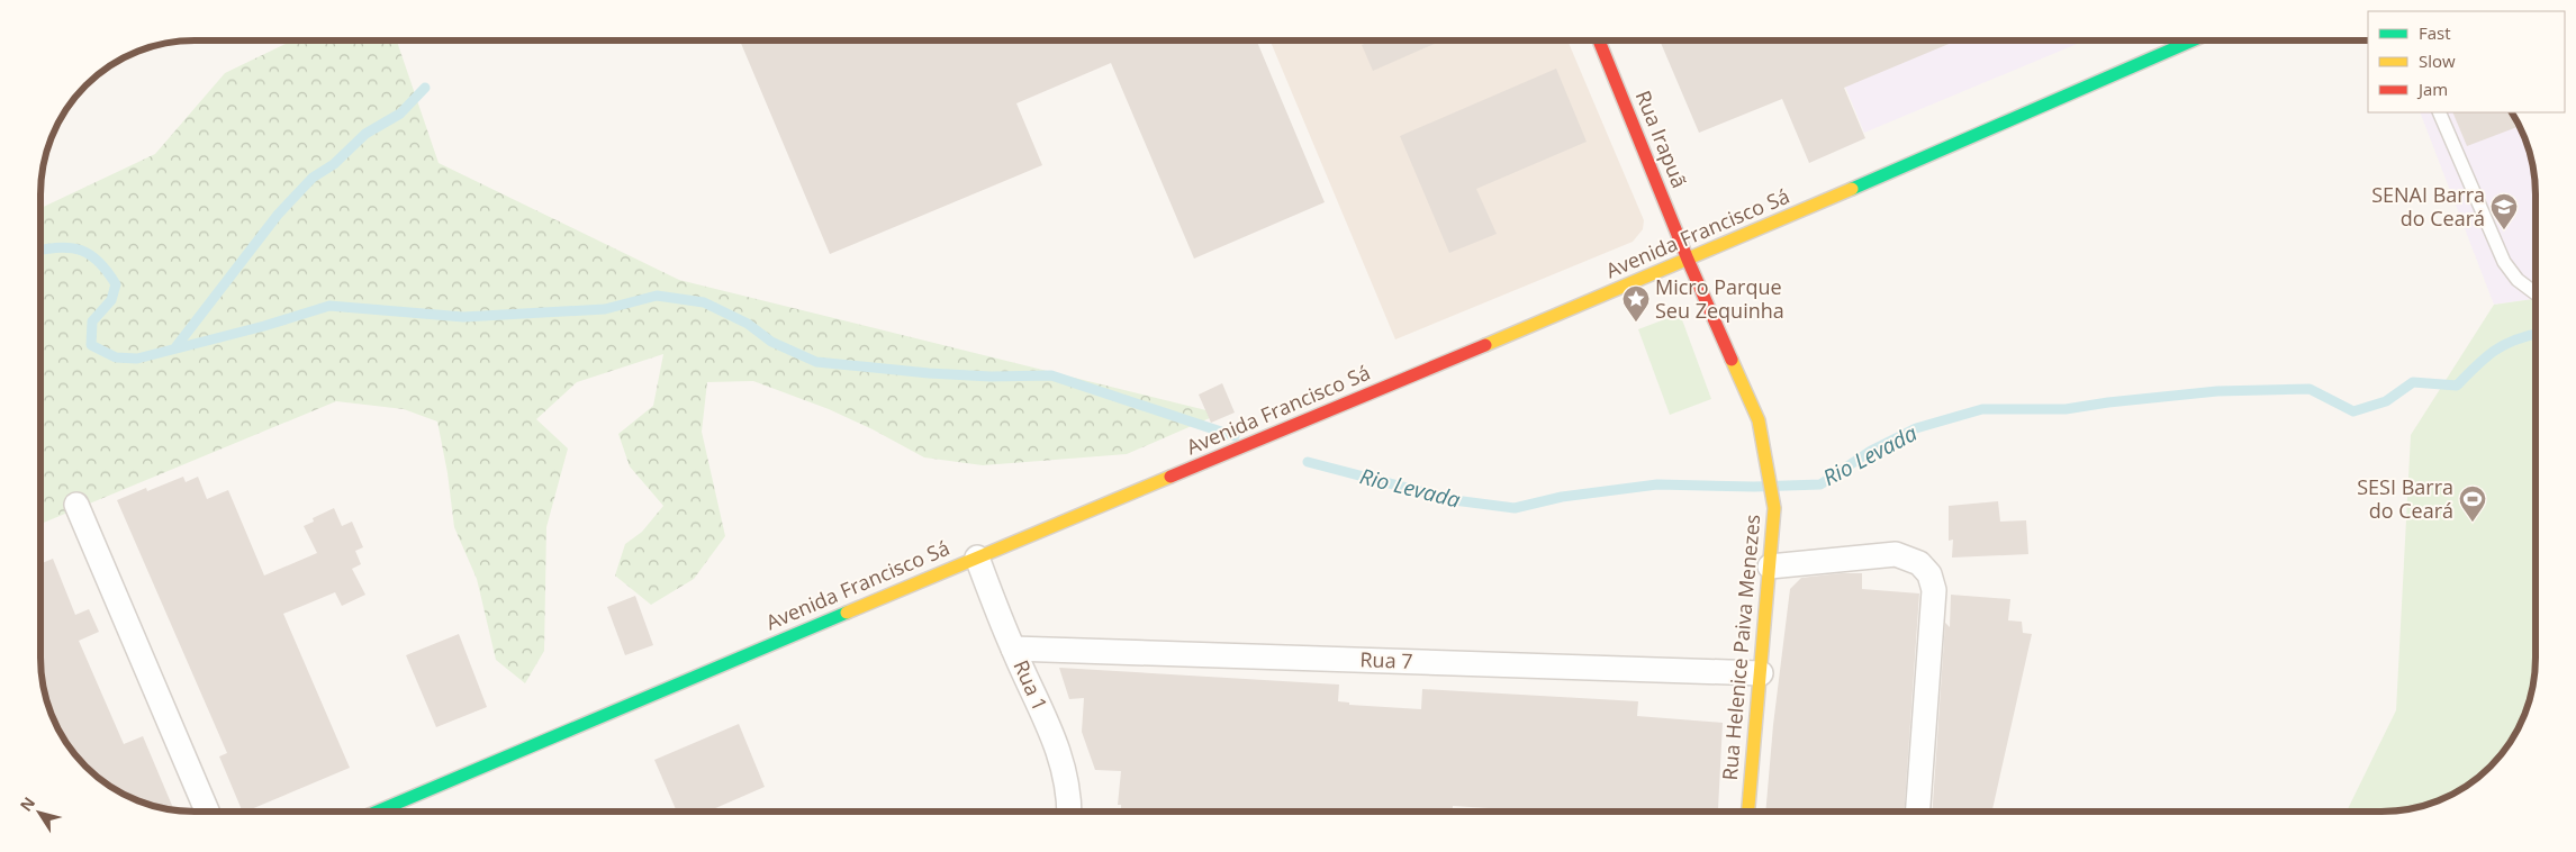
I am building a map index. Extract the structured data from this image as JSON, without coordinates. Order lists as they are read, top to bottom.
{
  "streets": {
    "main road": ["Rua Irapuã", "Avenida Francisco Sá", "Rua Helenice Paiva Menezes"],
    "street": ["Rua 7", "Rua 1"]
  },
  "crossings": [
    ["Rua Irapuã", "Avenida Francisco Sá"],
    ["Rua Irapuã", "Rua Helenice Paiva Menezes"],
    ["Avenida Francisco Sá", "Rua Helenice Paiva Menezes"],
    ["Avenida Francisco Sá", "Rua 1"],
    ["Rua Helenice Paiva Menezes", "Rua 7"],
    ["Rua 7", "Rua 1"]
  ],
  "water": ["Rio Levada"],
  "places": {
    "school or university": ["SENAI Barra do Ceará"],
    "place": ["Micro Parque Seu Zequinha"],
    "sports": ["SESI Barra do Ceará"]
  },
  "legend": ["Fast", "Slow", "Jam"],
  "north": "top left"
}
